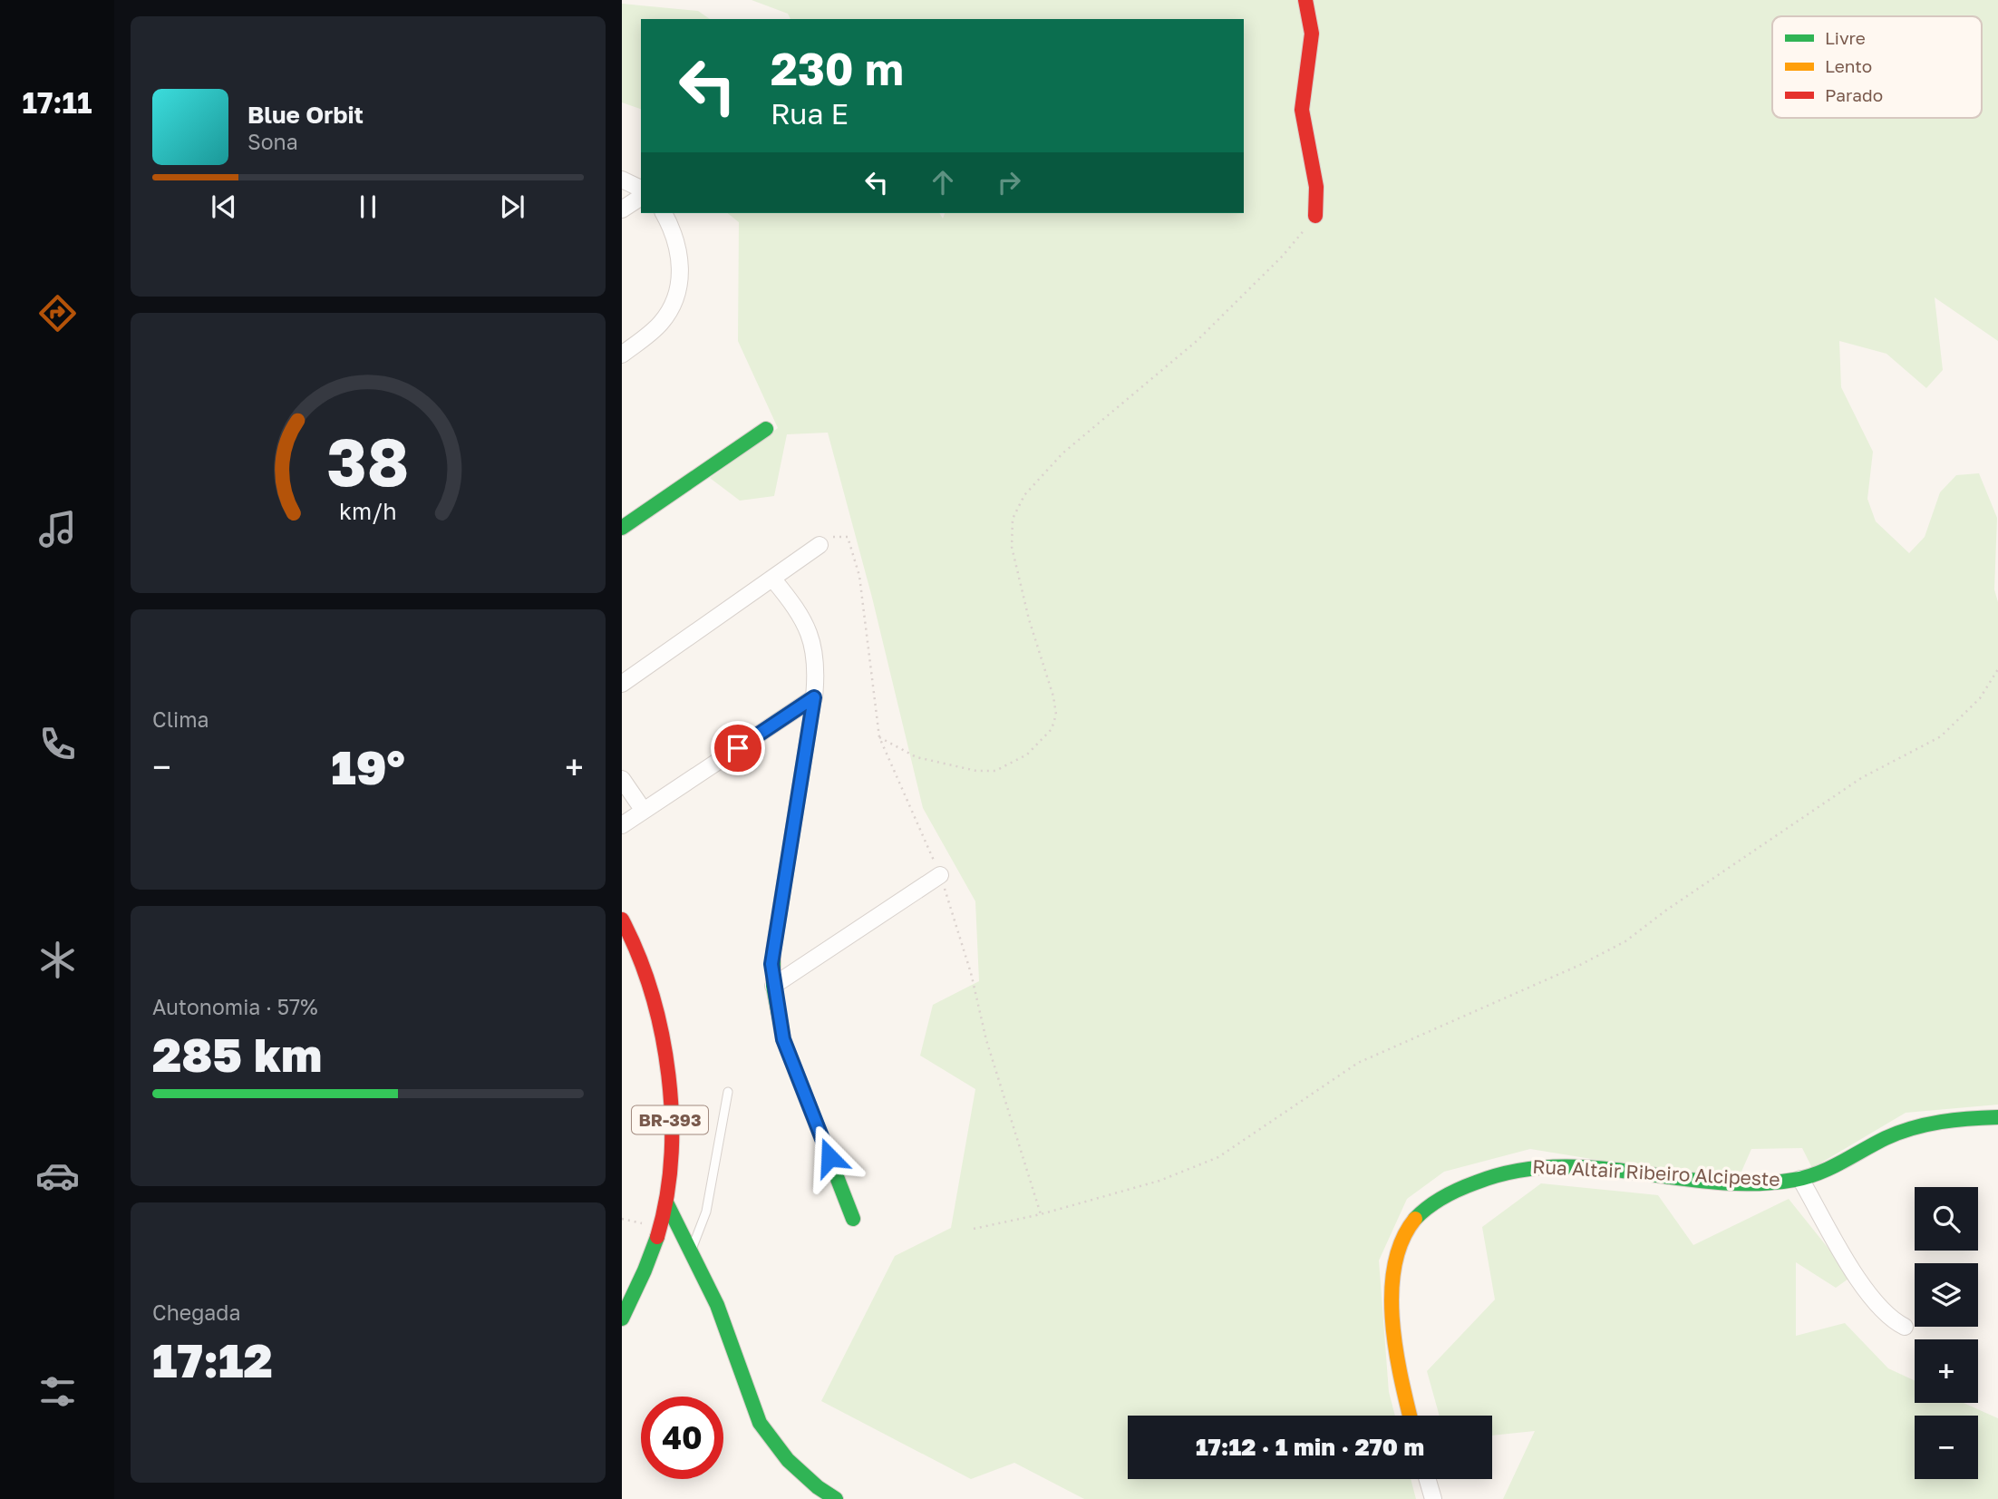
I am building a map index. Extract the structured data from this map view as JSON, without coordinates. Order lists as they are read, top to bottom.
{
  "streets": {
    "street": ["BR-393", "Rua Altair Ribeiro Alcipeste"]
  },
  "legend": ["Livre", "Lento", "Parado"],
  "page": {
    "tabs": "17:11",
    "turn": ["230 m", "Rua E"],
    "song": ["Blue Orbit", "Sona"],
    "tile": [
      "Clima",
      ["Autonomia · 57%", "285 km"],
      ["Chegada", "17:12"]
    ],
    "heat": ["−", "19°", "+"],
    "map_buttons": ["+", "−"],
    "limit": "40",
    "trip": "17:12 · 1 min · 270 m",
    "gauge": ["38", "km/h"]
  }
}
